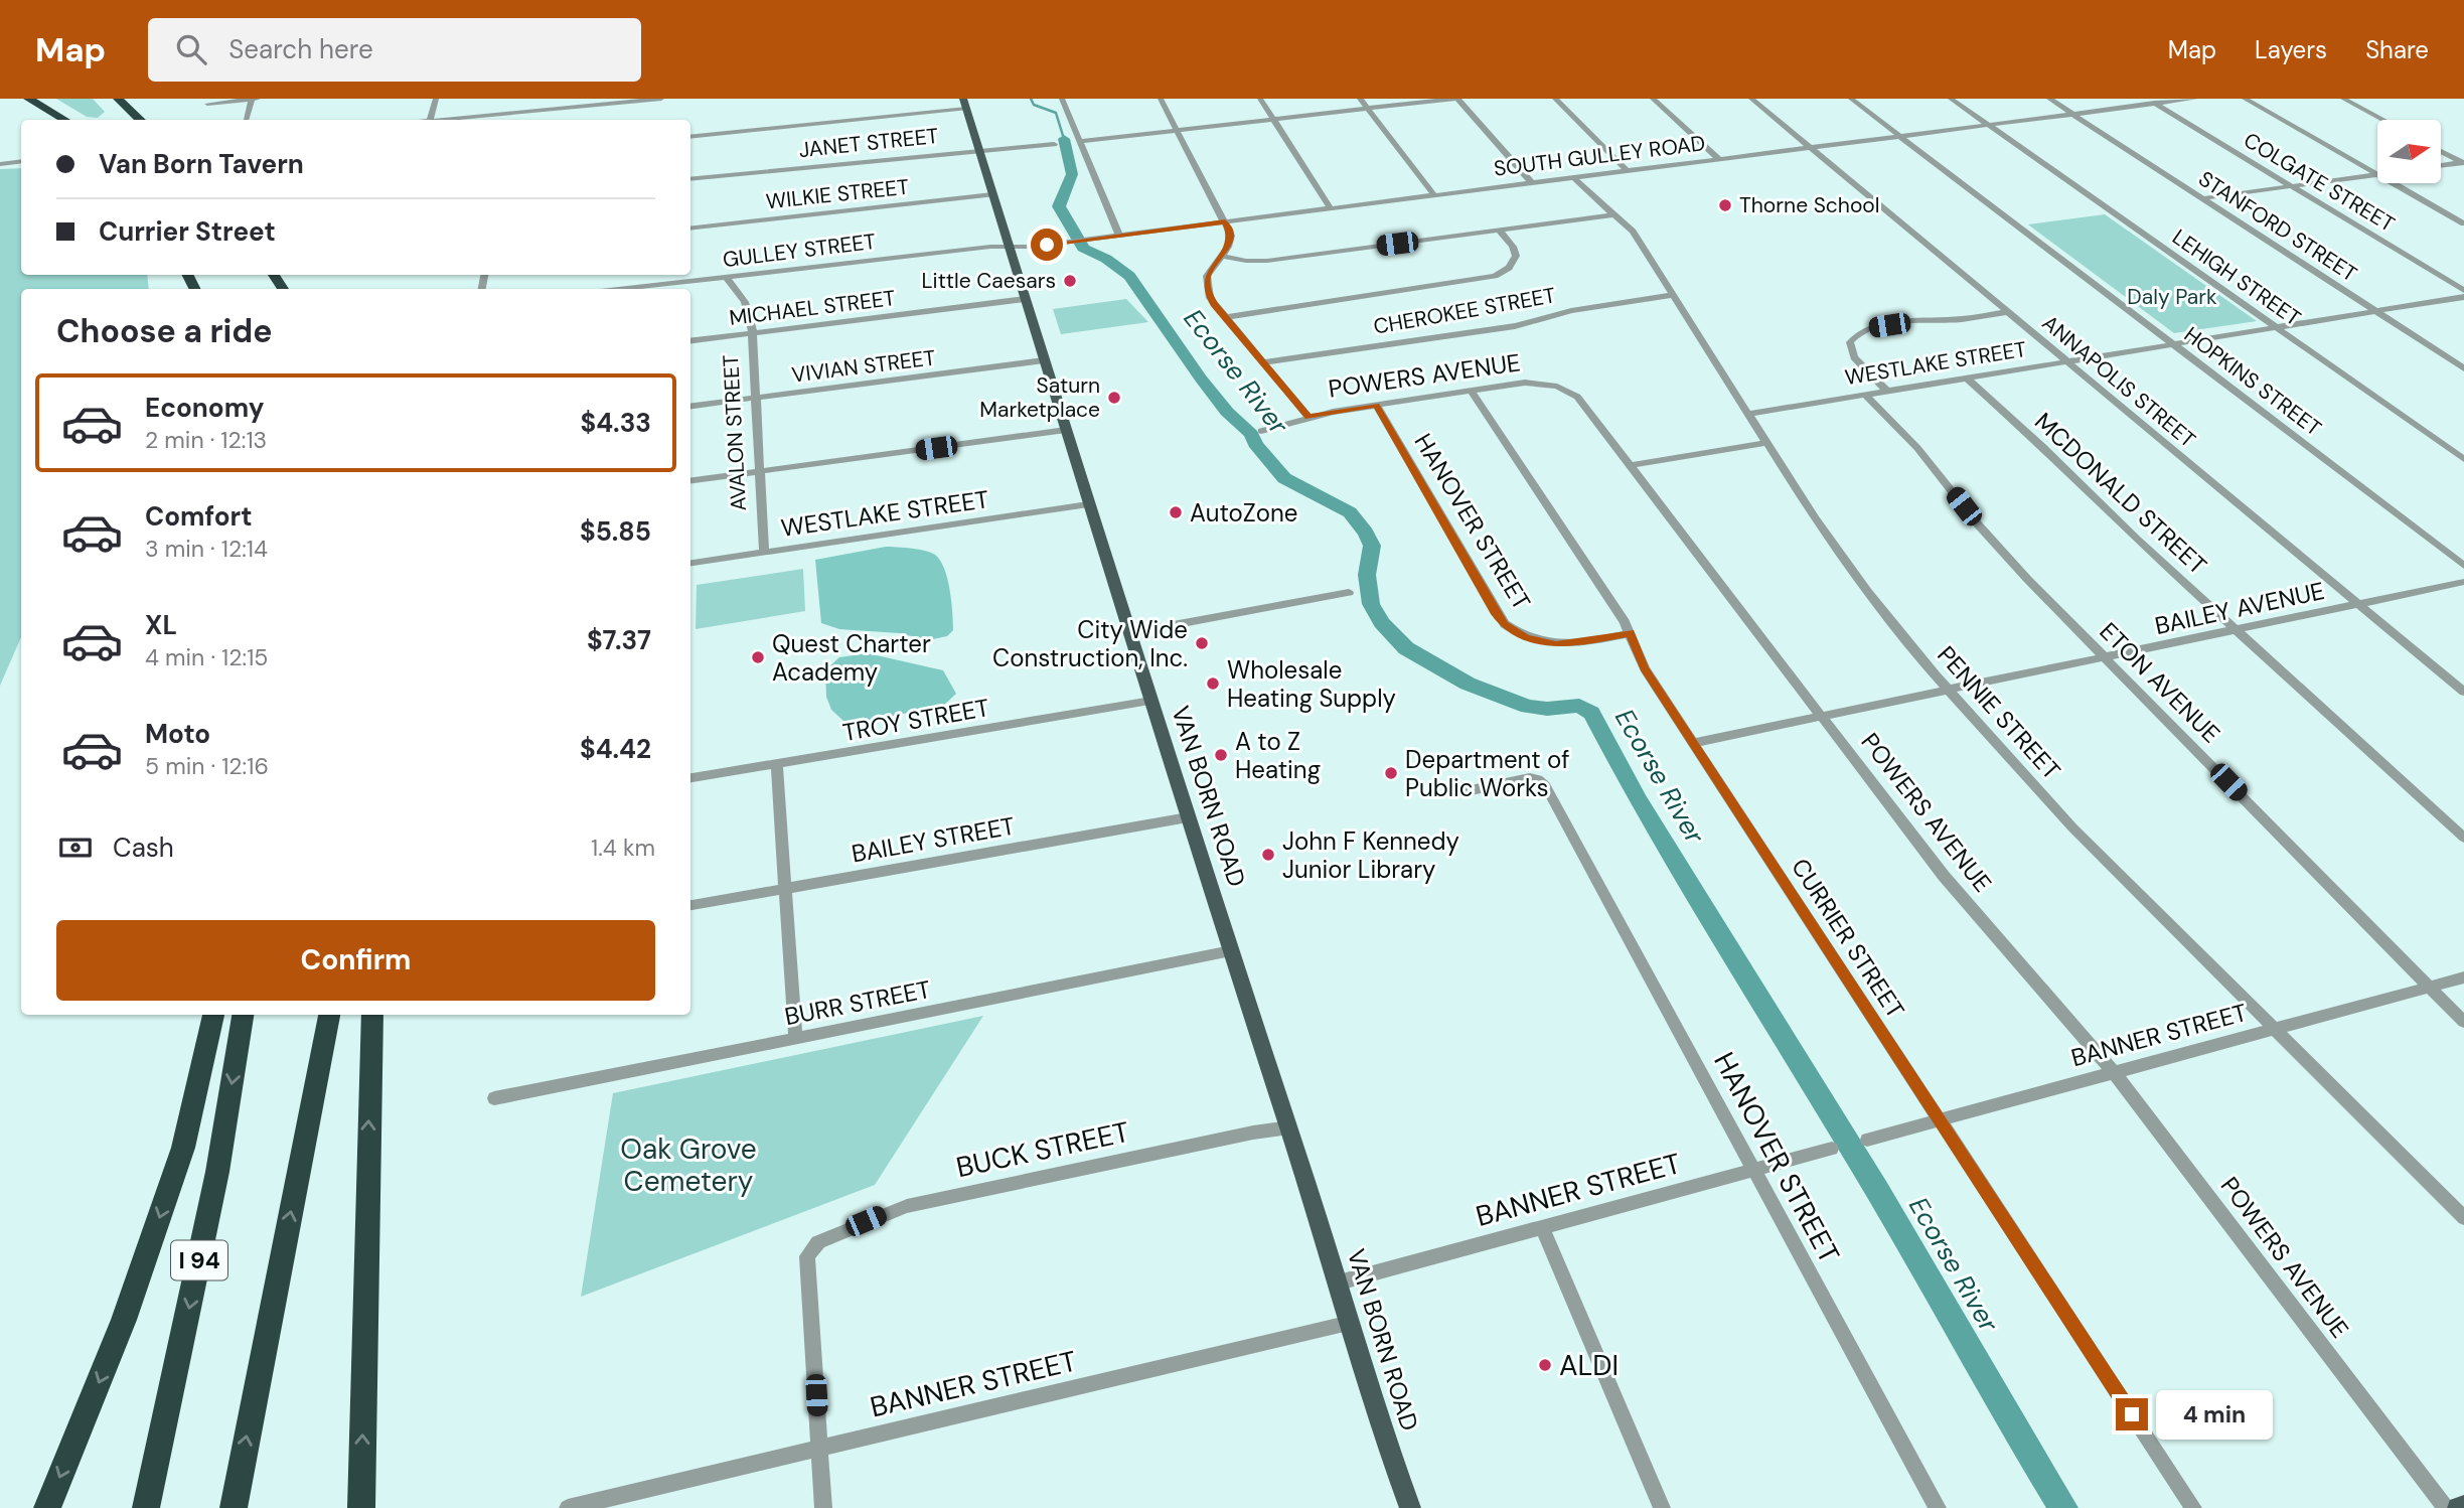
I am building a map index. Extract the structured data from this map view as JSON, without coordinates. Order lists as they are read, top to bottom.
{
  "streets": {
    "highway": ["I 94"],
    "main road": ["VAN BORN ROAD"],
    "street": [
      "JANET STREET",
      "SOUTH GULLEY ROAD",
      "COLGATE STREET",
      "WILKIE STREET",
      "STANFORD STREET",
      "GULLEY STREET",
      "LEHIGH STREET",
      "MICHAEL STREET",
      "CHEROKEE STREET",
      "WESTLAKE STREET",
      "VIVIAN STREET",
      "POWERS AVENUE",
      "ANNAPOLIS STREET",
      "HOPKINS STREET",
      "AVALON STREET",
      "MCDONALD STREET",
      "HANOVER STREET",
      "BAILEY AVENUE",
      "ETON AVENUE",
      "PENNIE STREET",
      "TROY STREET",
      "BAILEY STREET",
      "CURRIER STREET",
      "BURR STREET",
      "BANNER STREET",
      "BUCK STREET"
    ]
  },
  "crossings": [
    ["JANET STREET", "VAN BORN ROAD"],
    ["SOUTH GULLEY ROAD", "COLGATE STREET"],
    ["SOUTH GULLEY ROAD", "STANFORD STREET"],
    ["SOUTH GULLEY ROAD", "GULLEY STREET"],
    ["SOUTH GULLEY ROAD", "LEHIGH STREET"],
    ["SOUTH GULLEY ROAD", "ANNAPOLIS STREET"],
    ["SOUTH GULLEY ROAD", "HOPKINS STREET"],
    ["SOUTH GULLEY ROAD", "PENNIE STREET"],
    ["SOUTH GULLEY ROAD", "VAN BORN ROAD"],
    ["WILKIE STREET", "VAN BORN ROAD"],
    ["STANFORD STREET", "WESTLAKE STREET"],
    ["GULLEY STREET", "AVALON STREET"],
    ["GULLEY STREET", "VAN BORN ROAD"],
    ["LEHIGH STREET", "WESTLAKE STREET"],
    ["MICHAEL STREET", "AVALON STREET"],
    ["MICHAEL STREET", "VAN BORN ROAD"],
    ["CHEROKEE STREET", "PENNIE STREET"],
    ["WESTLAKE STREET", "ANNAPOLIS STREET"],
    ["WESTLAKE STREET", "HOPKINS STREET"],
    ["WESTLAKE STREET", "AVALON STREET"],
    ["WESTLAKE STREET", "MCDONALD STREET"],
    ["WESTLAKE STREET", "ETON AVENUE"],
    ["WESTLAKE STREET", "PENNIE STREET"],
    ["WESTLAKE STREET", "VAN BORN ROAD"],
    ["VIVIAN STREET", "AVALON STREET"],
    ["VIVIAN STREET", "VAN BORN ROAD"],
    ["POWERS AVENUE", "HANOVER STREET"],
    ["POWERS AVENUE", "BAILEY AVENUE"],
    ["POWERS AVENUE", "CURRIER STREET"],
    ["POWERS AVENUE", "BANNER STREET"],
    ["ANNAPOLIS STREET", "BAILEY AVENUE"],
    ["MCDONALD STREET", "BAILEY AVENUE"],
    ["HANOVER STREET", "CURRIER STREET"],
    ["HANOVER STREET", "BANNER STREET"],
    ["BAILEY AVENUE", "ETON AVENUE"],
    ["BAILEY AVENUE", "PENNIE STREET"],
    ["BAILEY AVENUE", "CURRIER STREET"],
    ["ETON AVENUE", "BANNER STREET"],
    ["PENNIE STREET", "BANNER STREET"],
    ["TROY STREET", "VAN BORN ROAD"],
    ["VAN BORN ROAD", "BAILEY STREET"],
    ["VAN BORN ROAD", "BURR STREET"],
    ["VAN BORN ROAD", "BANNER STREET"],
    ["VAN BORN ROAD", "BUCK STREET"],
    ["CURRIER STREET", "BANNER STREET"],
    ["BANNER STREET", "BUCK STREET"]
  ],
  "water": ["Ecorse River"],
  "parks": ["Daly Park", "Oak Grove Cemetery"],
  "places": [
    "Thorne School",
    "Little Caesars",
    "Saturn Marketplace",
    "AutoZone",
    "City Wide Construction, Inc.",
    "Quest Charter Academy",
    "Wholesale Heating Supply",
    "A to Z Heating",
    "Department of Public Works",
    "John F Kennedy Junior Library",
    "ALDI"
  ],
  "north": "right",
  "page": {
    "header": "Map",
    "search": "Search here",
    "nav": ["Map", "Layers", "Share"],
    "banner": ["Van Born Tavern", "Currier Street"],
    "heading": "Choose a ride",
    "list": [
      {
        "name": "Economy",
        "note": "2 min · 12:13",
        "value": "$4.33"
      },
      {
        "name": "Comfort",
        "note": "3 min · 12:14",
        "value": "$5.85"
      },
      {
        "name": "XL",
        "note": "4 min · 12:15",
        "value": "$7.37"
      },
      {
        "name": "Moto",
        "note": "5 min · 12:16",
        "value": "$4.42"
      }
    ],
    "pay": ["Cash", "1.4 km"],
    "buttons": "Confirm",
    "bubble": "4 min"
  }
}
